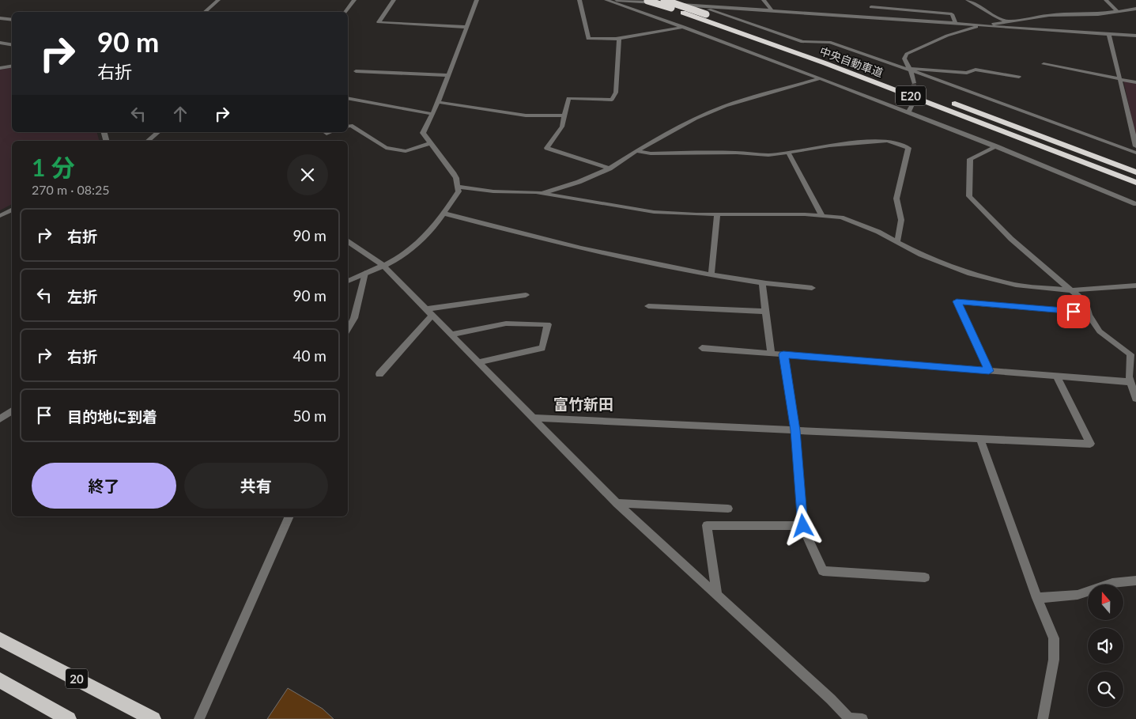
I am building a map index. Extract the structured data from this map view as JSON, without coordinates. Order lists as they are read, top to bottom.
{
  "streets": {
    "highway": ["中央自動車道", "E20", "20"]
  },
  "districts": ["富竹新田"],
  "north": "top",
  "page": {
    "turn": ["90 m", "右折"],
    "heading": ["1 分", "270 m · 08:25"],
    "list": [
      {
        "name": "右折",
        "value": "90 m"
      },
      {
        "name": "左折",
        "value": "90 m"
      },
      {
        "name": "右折",
        "value": "40 m"
      },
      {
        "name": "目的地に到着",
        "value": "50 m"
      }
    ],
    "buttons": ["終了", "共有"]
  }
}
